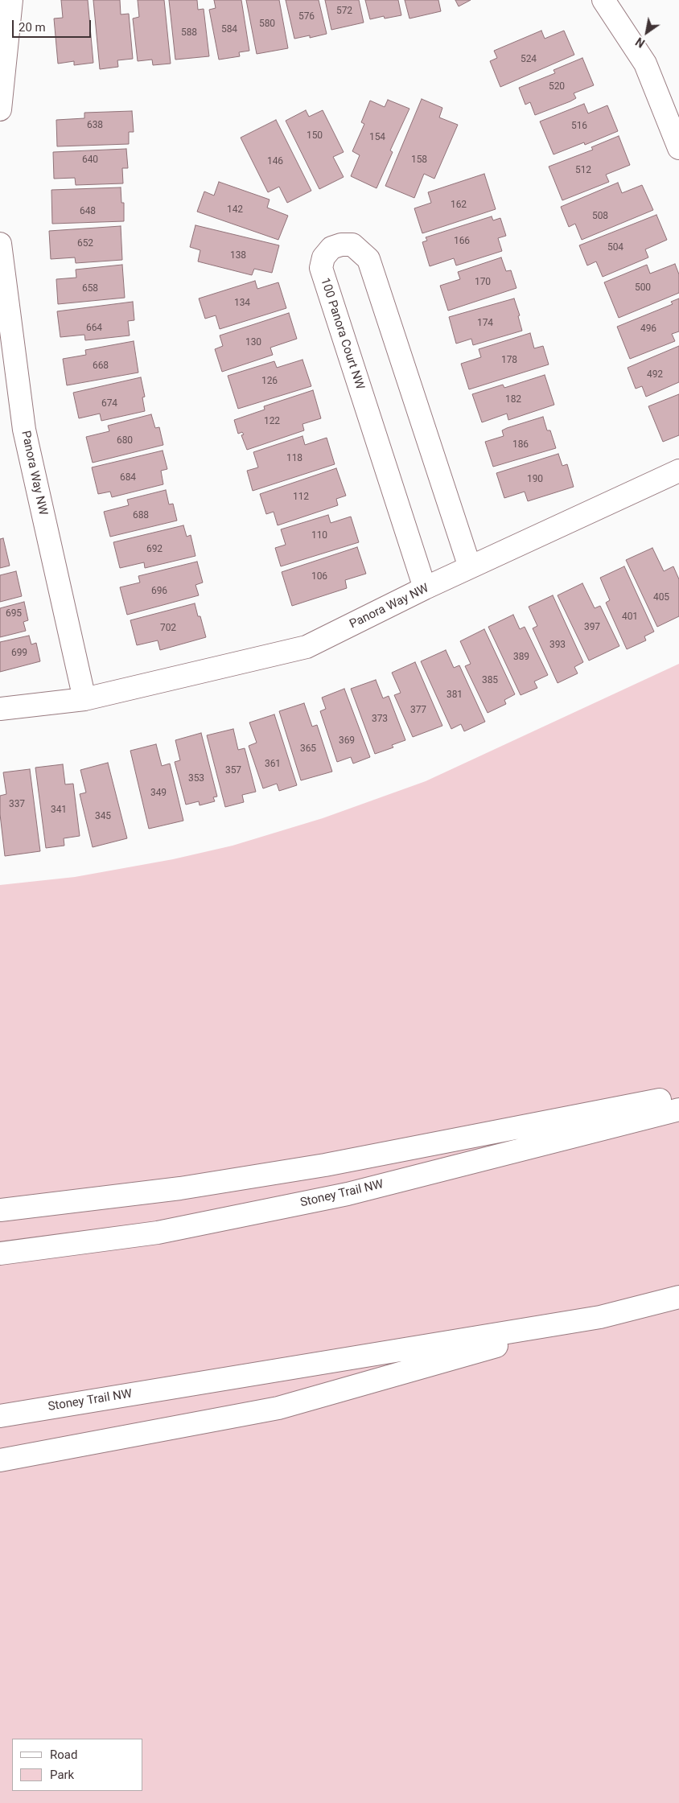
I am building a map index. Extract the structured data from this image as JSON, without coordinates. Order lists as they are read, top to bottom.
{
  "streets": {
    "main road": ["100 Panora Court NW", "Panora Way NW", "Stoney Trail NW"]
  },
  "crossings": [
    ["100 Panora Court NW", "Panora Way NW"]
  ],
  "house_numbers": [
    "572",
    "576",
    "580",
    "584",
    "588",
    "524",
    "520",
    "638",
    "516",
    "150",
    "154",
    "640",
    "158",
    "146",
    "512",
    "162",
    "142",
    "648",
    "508",
    "166",
    "652",
    "504",
    "138",
    "170",
    "500",
    "658",
    "134",
    "174",
    "664",
    "496",
    "130",
    "178",
    "668",
    "492",
    "126",
    "182",
    "674",
    "122",
    "680",
    "186",
    "118",
    "684",
    "190",
    "112",
    "688",
    "110",
    "692",
    "106",
    "696",
    "405",
    "695",
    "401",
    "397",
    "702",
    "393",
    "699",
    "389",
    "385",
    "381",
    "377",
    "373",
    "369",
    "365",
    "361",
    "357",
    "353",
    "349",
    "337",
    "341",
    "345"
  ],
  "legend": ["Road", "Park"],
  "scale_bar": "20 m",
  "north": "bottom left"
}
